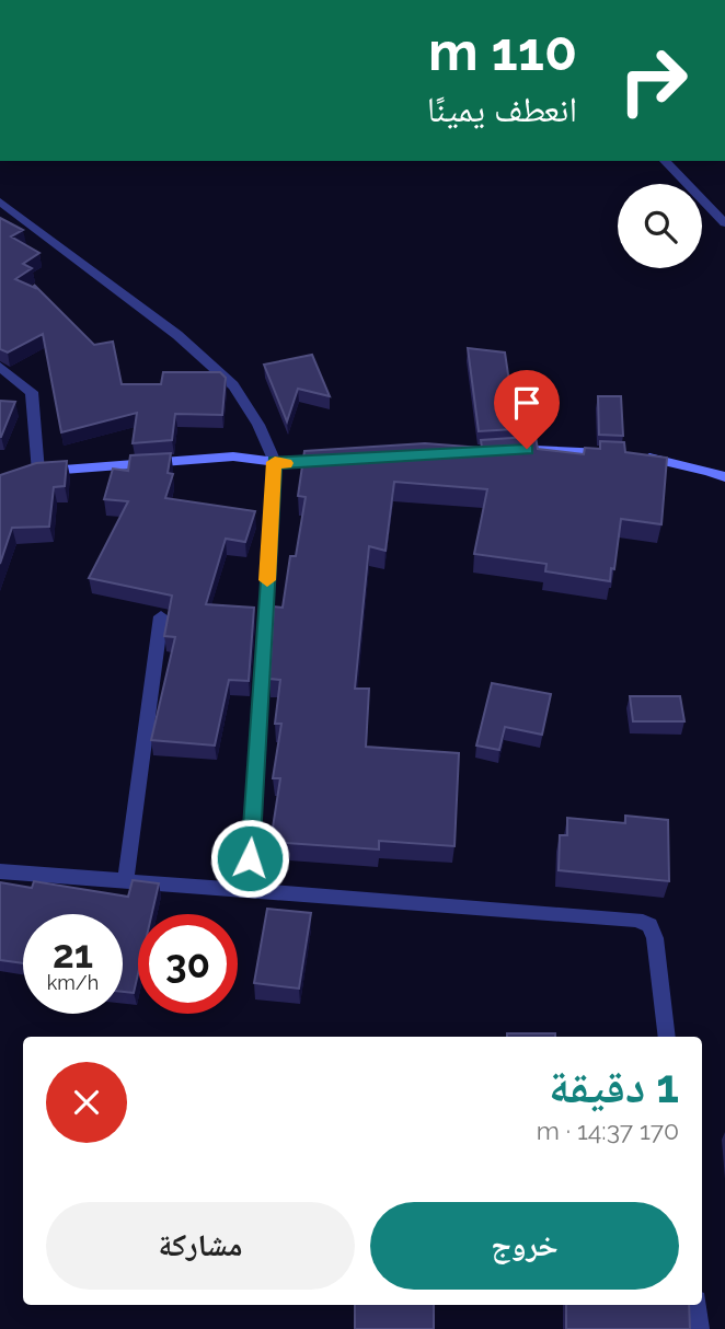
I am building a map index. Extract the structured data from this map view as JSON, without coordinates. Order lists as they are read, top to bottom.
{
  "page": {
    "turn": ["110 m", "انعطف يمينًا"],
    "speed": "21 km/h",
    "limit": "30",
    "heading": ["1 دقيقة", "170 m · 14:37"],
    "buttons": ["خروج", "مشاركة"]
  }
}
